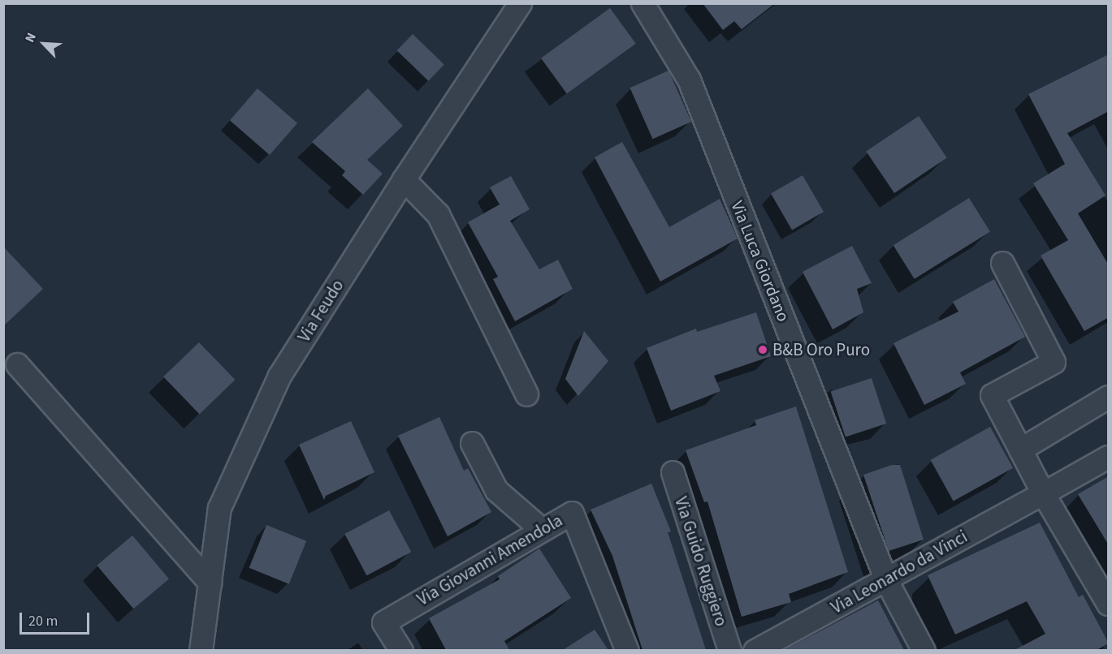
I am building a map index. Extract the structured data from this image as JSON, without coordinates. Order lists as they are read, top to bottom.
{
  "streets": {
    "street": [
      "Via Luca Giordano",
      "Via Feudo",
      "Via Giovanni Amendola",
      "Via Guido Ruggiero",
      "Via Leonardo da Vinci"
    ]
  },
  "crossings": [
    ["Via Luca Giordano", "Via Leonardo da Vinci"]
  ],
  "places": ["B&B Oro Puro"],
  "scale_bar": "20 m",
  "north": "top left"
}
